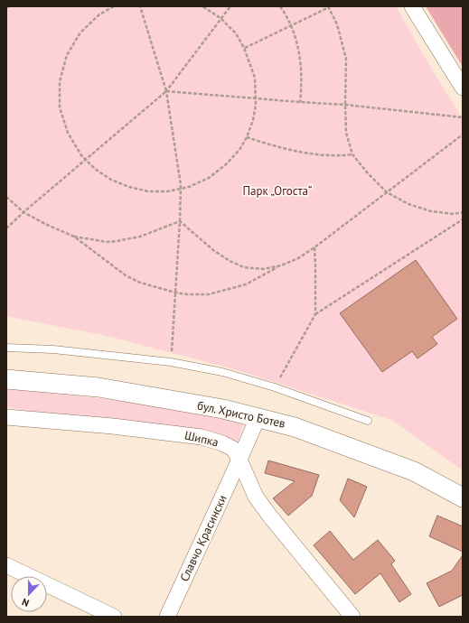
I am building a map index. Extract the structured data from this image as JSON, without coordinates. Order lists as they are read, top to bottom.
{
  "streets": {
    "street": ["бул. Христо Ботев", "Шипка", "Славчо Красински"]
  },
  "crossings": [
    ["бул. Христо Ботев", "Славчо Красински"],
    ["Шипка", "Славчо Красински"]
  ],
  "parks": ["Парк „Огоста“"],
  "north": "bottom"
}
